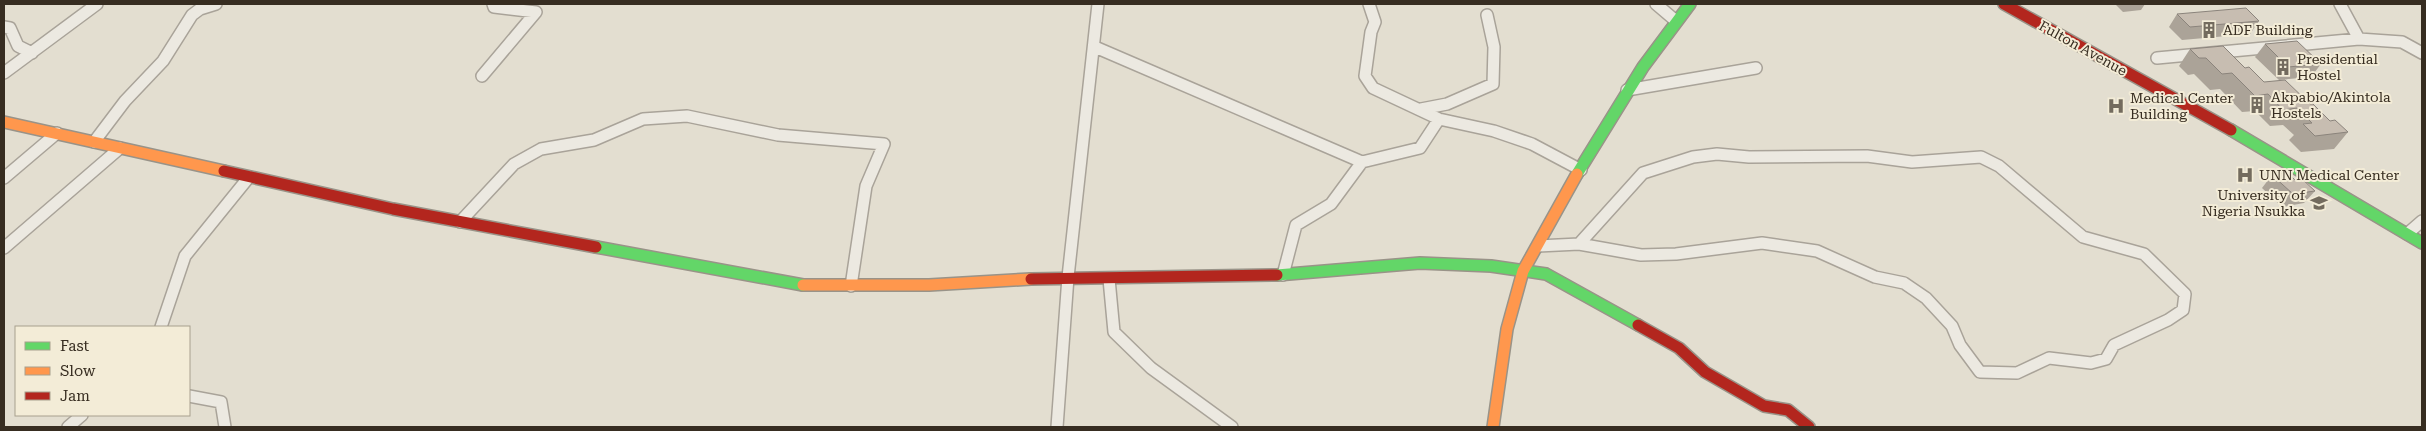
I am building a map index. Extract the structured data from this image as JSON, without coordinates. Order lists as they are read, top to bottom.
{
  "streets": {
    "street": ["Fulton Avenue"]
  },
  "places": {
    "building": ["ADF Building", "Presidential Hostel", "Akpabio/Akintola Hostels"],
    "hospital": ["Medical Center Building", "UNN Medical Center"],
    "school or university": ["University of Nigeria Nsukka"]
  },
  "legend": ["Fast", "Slow", "Jam"]
}
